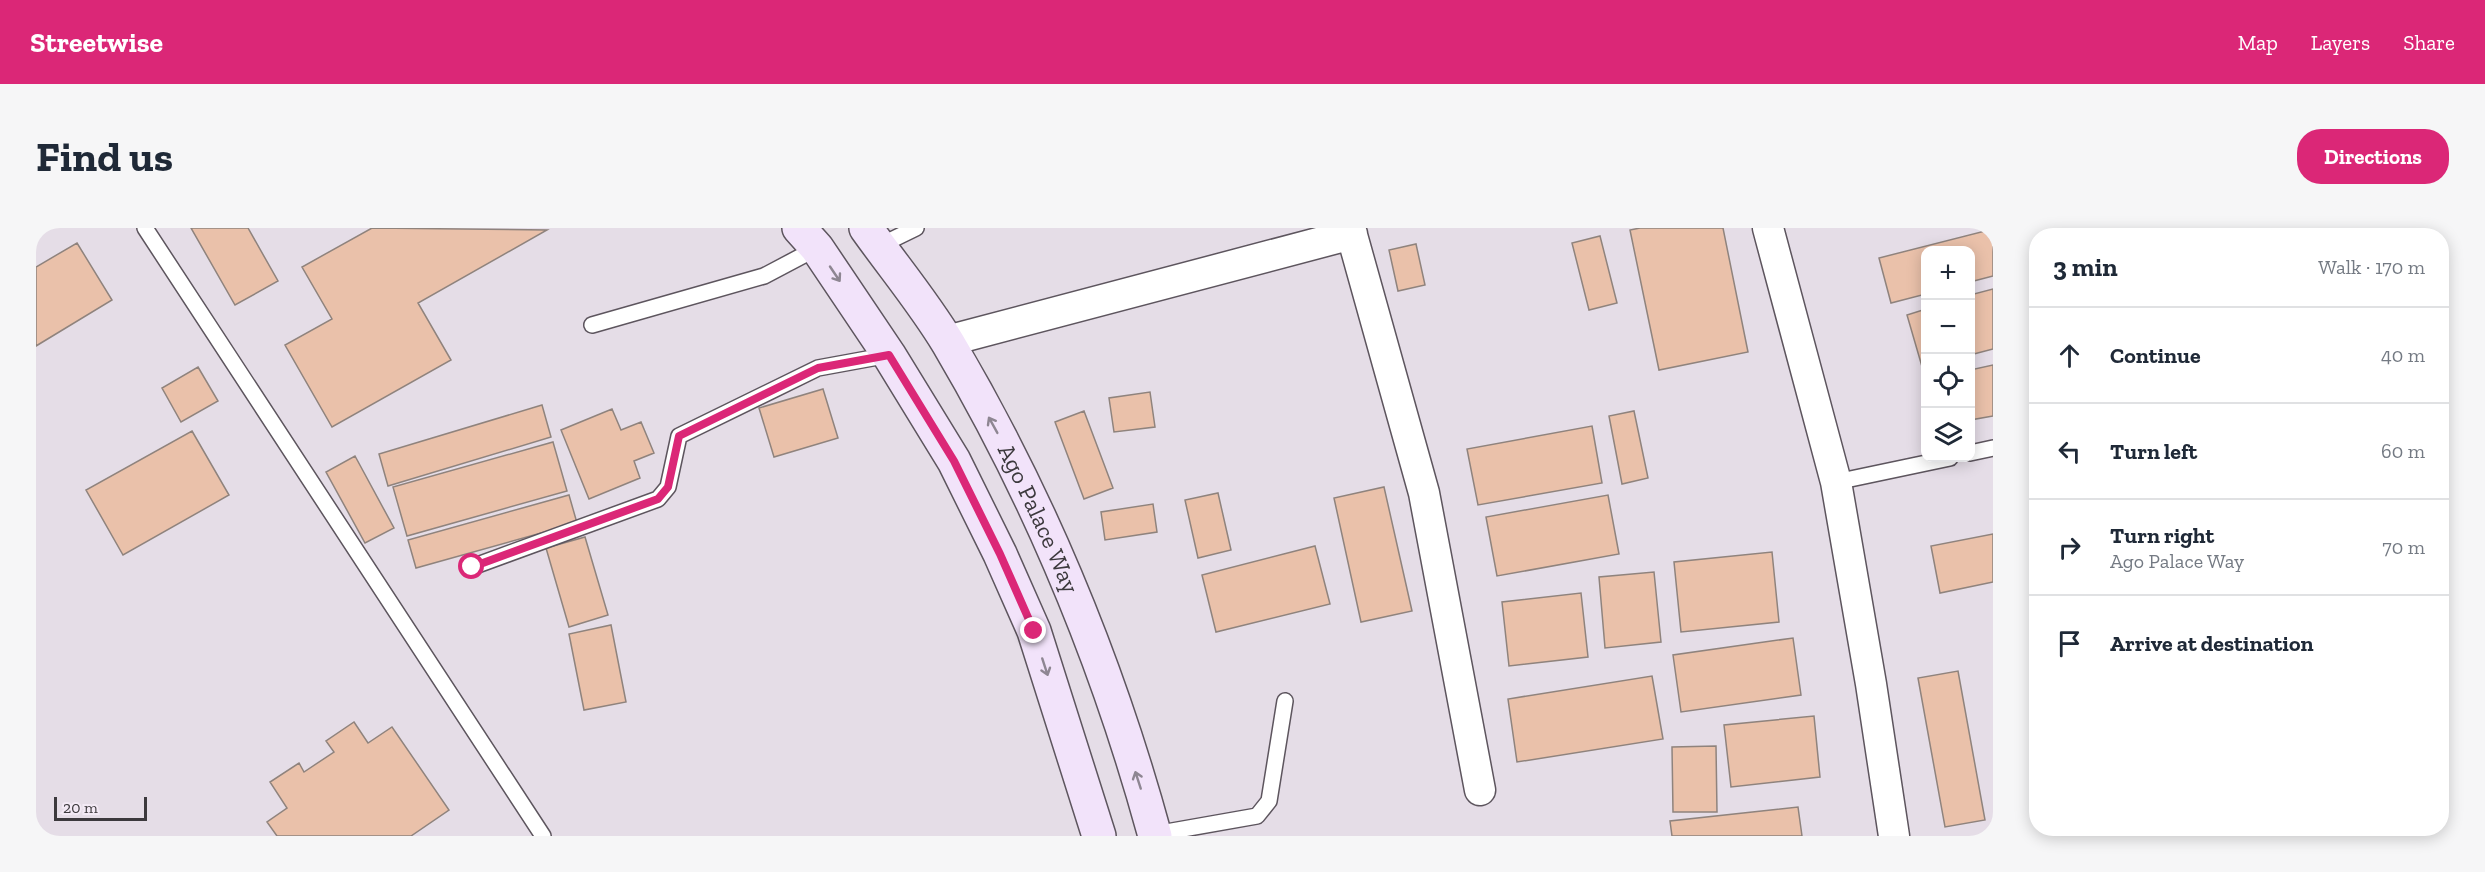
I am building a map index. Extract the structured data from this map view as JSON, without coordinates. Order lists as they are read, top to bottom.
{
  "streets": {
    "main road": ["Ago Palace Way"]
  },
  "scale_bar": "20 m",
  "page": {
    "header": "Streetwise",
    "nav": ["Map", "Layers", "Share"],
    "buttons": "Directions",
    "title": "Find us",
    "heading": ["3 min", "Walk · 170 m"],
    "map_buttons": ["+", "−"],
    "list": [
      ["Continue", "40 m"],
      ["Turn left", "60 m"],
      ["Turn right", "Ago Palace Way", "70 m"],
      "Arrive at destination"
    ],
    "scale": "20 m"
  }
}
